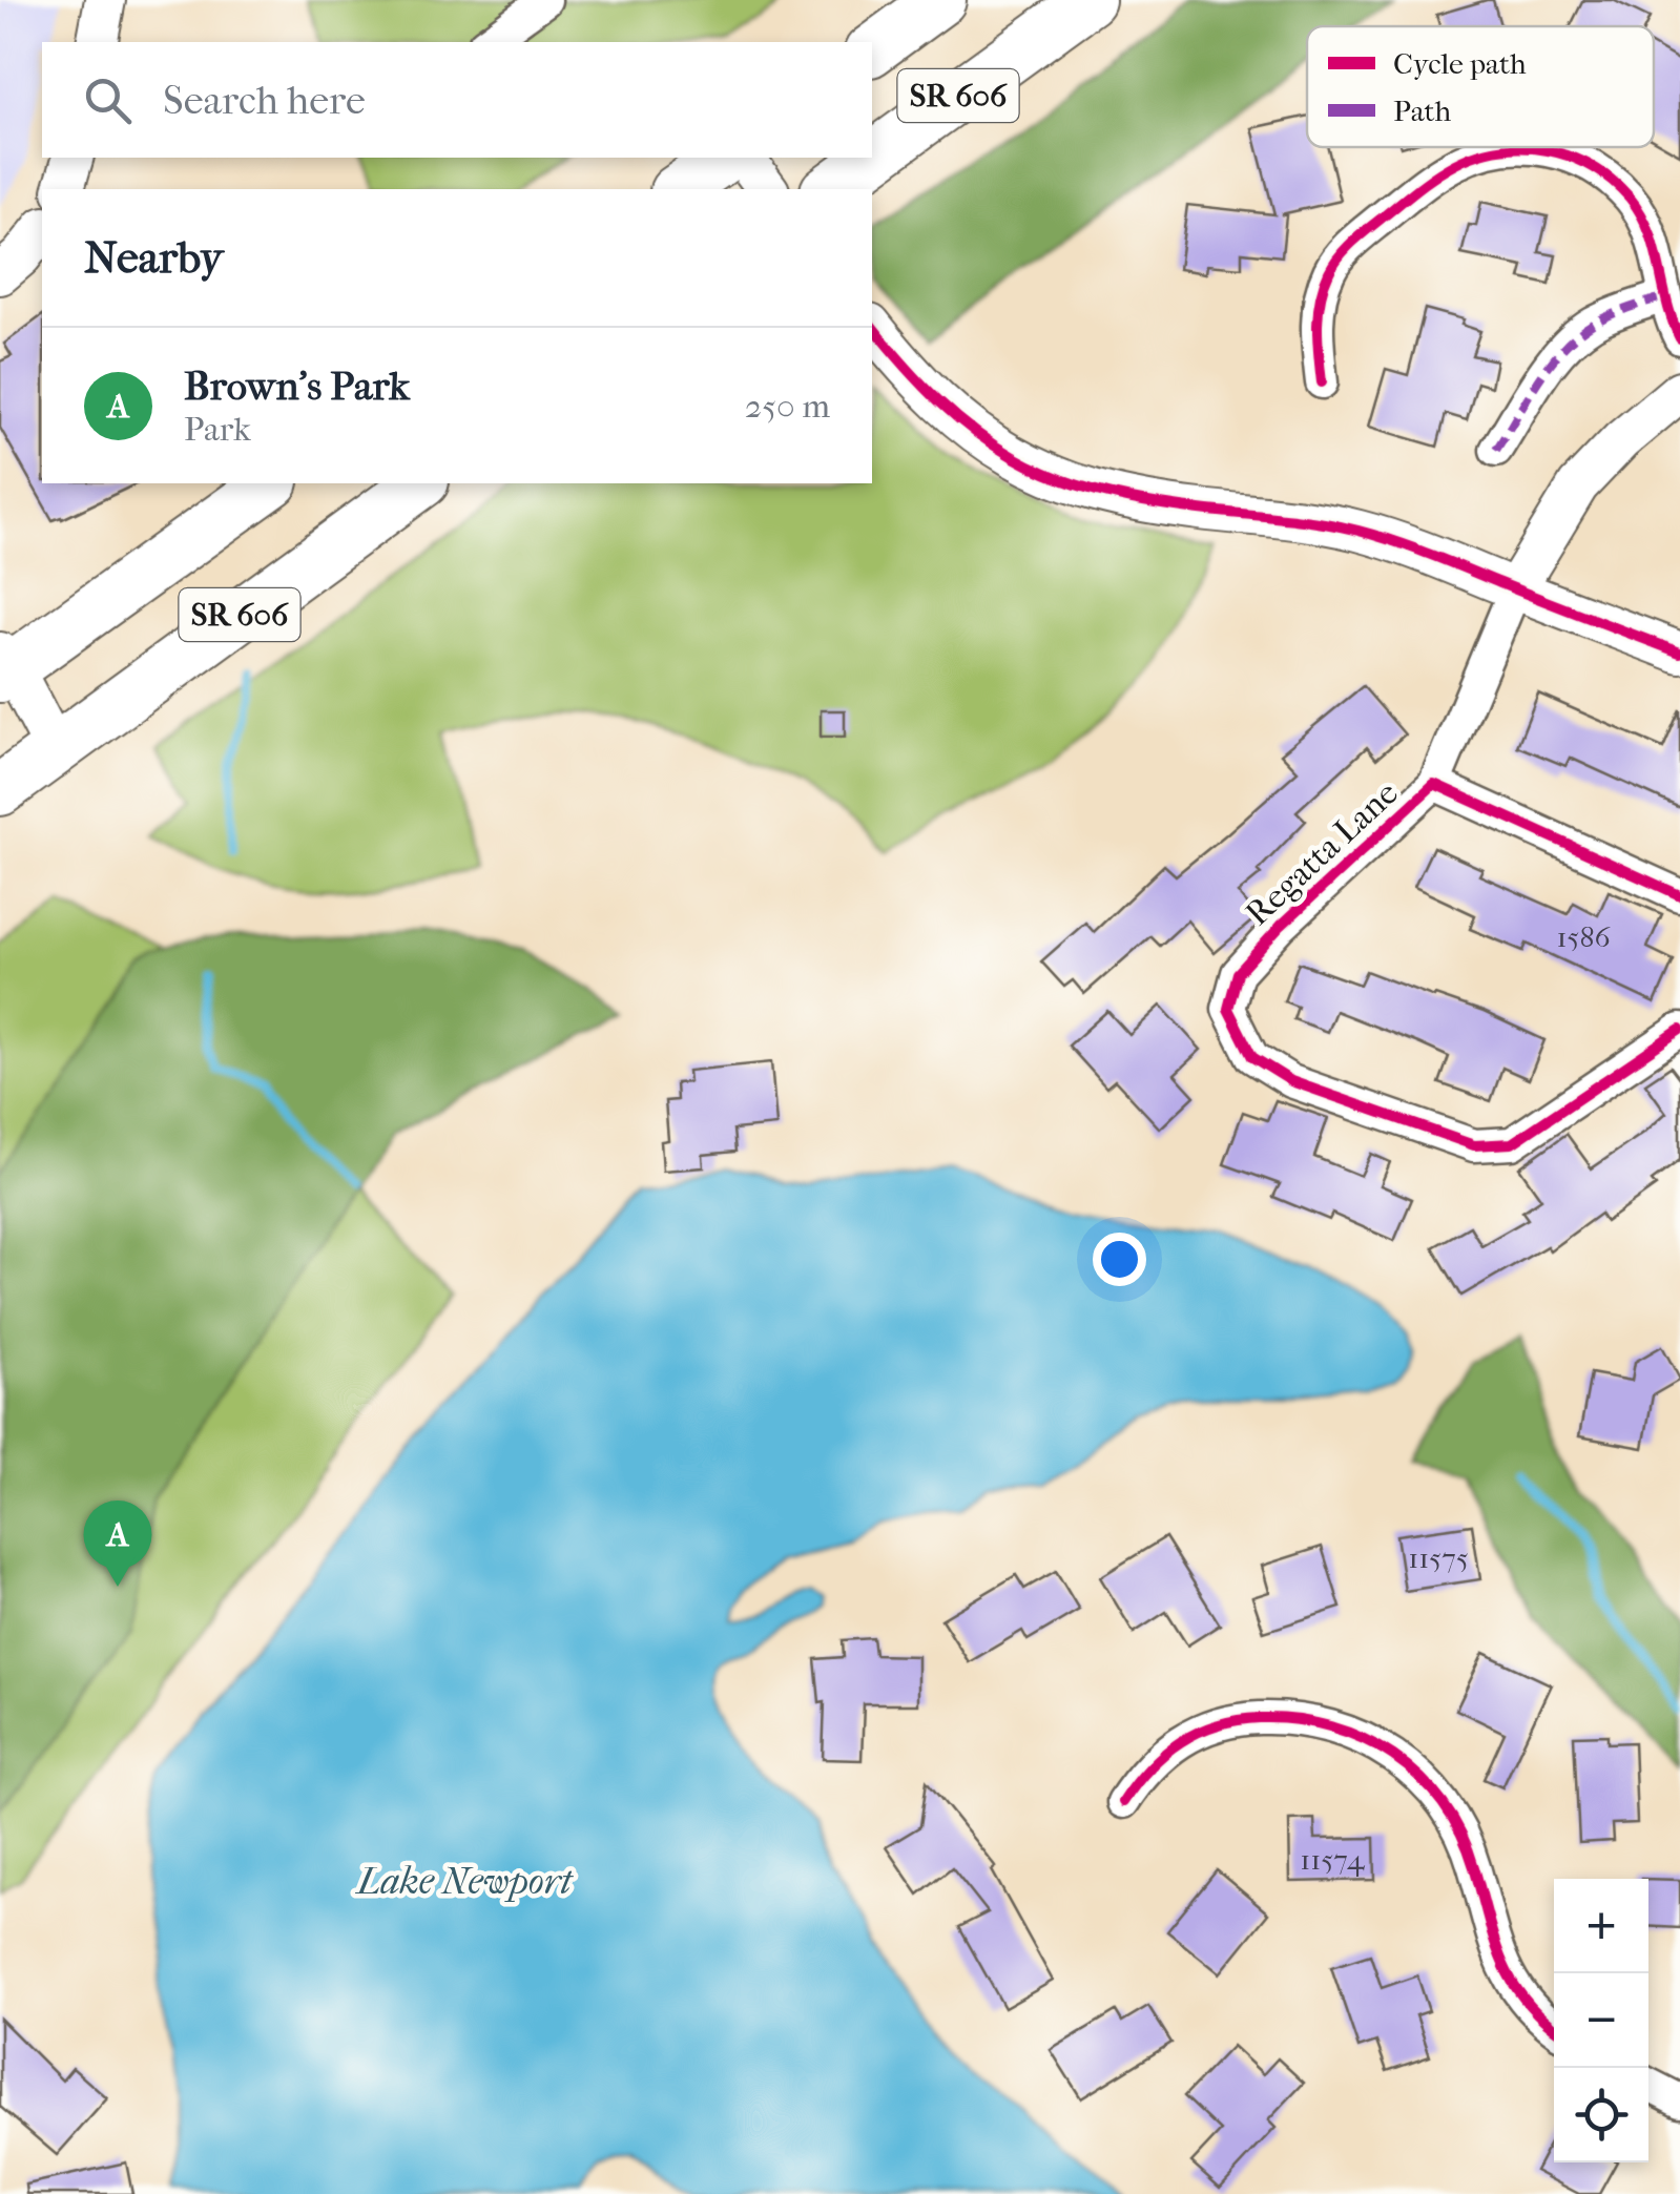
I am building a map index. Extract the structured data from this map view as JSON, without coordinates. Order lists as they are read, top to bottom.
{
  "streets": {
    "main road": ["SR 606"],
    "street": ["Regatta Lane"]
  },
  "water": ["Lake Newport"],
  "house_numbers": ["1586", "11575", "11574"],
  "legend": ["Cycle path", "Path"],
  "page": {
    "search": "Search here",
    "heading": "Nearby",
    "list": [
      {
        "mark": "A",
        "name": "Brown's Park",
        "note": "Park",
        "value": "250 m"
      }
    ],
    "pins": "A",
    "map_buttons": ["+", "−"]
  }
}
